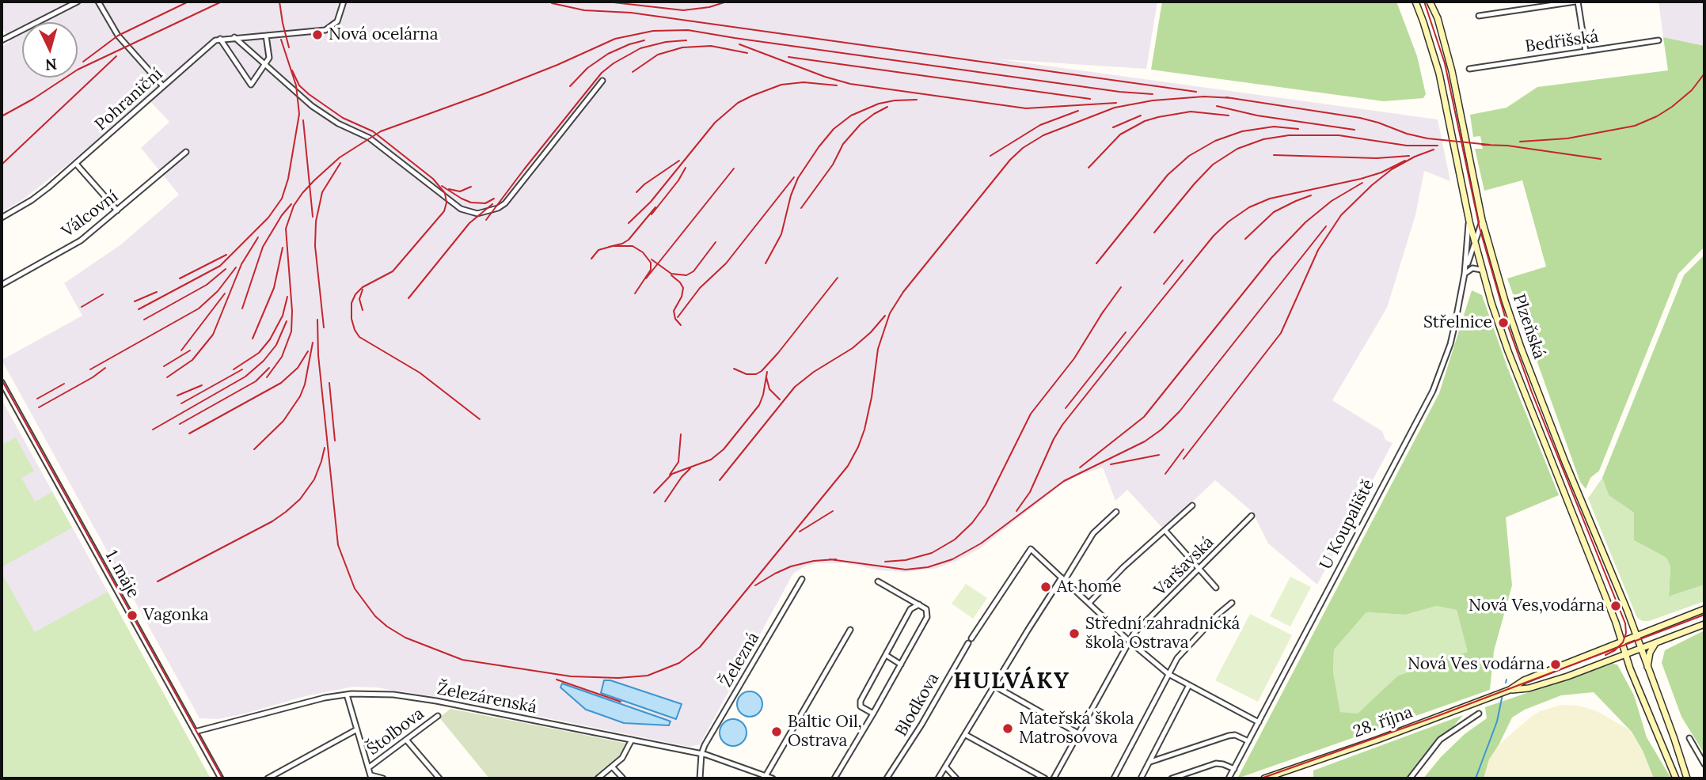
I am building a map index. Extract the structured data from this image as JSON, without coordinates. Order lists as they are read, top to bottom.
{
  "streets": {
    "main road": ["Plzeňská", "28. října"],
    "street": [
      "Bedřišská",
      "Pohraniční",
      "Válcovní",
      "U Koupaliště",
      "Varšavská",
      "1. máje",
      "Železná",
      "Železárenská",
      "Blodkova",
      "Štolbova"
    ]
  },
  "crossings": [
    ["Plzeňská", "U Koupaliště"],
    ["Plzeňská", "28. října"],
    ["1. máje", "Železárenská"],
    ["Železná", "Železárenská"]
  ],
  "districts": ["HULVÁKY"],
  "places": [
    "Nová ocelárna",
    "Střelnice",
    "At home",
    "Nová Ves,vodárna",
    "Vagonka",
    "Střední zahradnická škola Ostrava",
    "Nová Ves vodárna",
    "Mateřská škola Matrosovova",
    "Baltic Oil, Ostrava"
  ],
  "north": "bottom"
}
